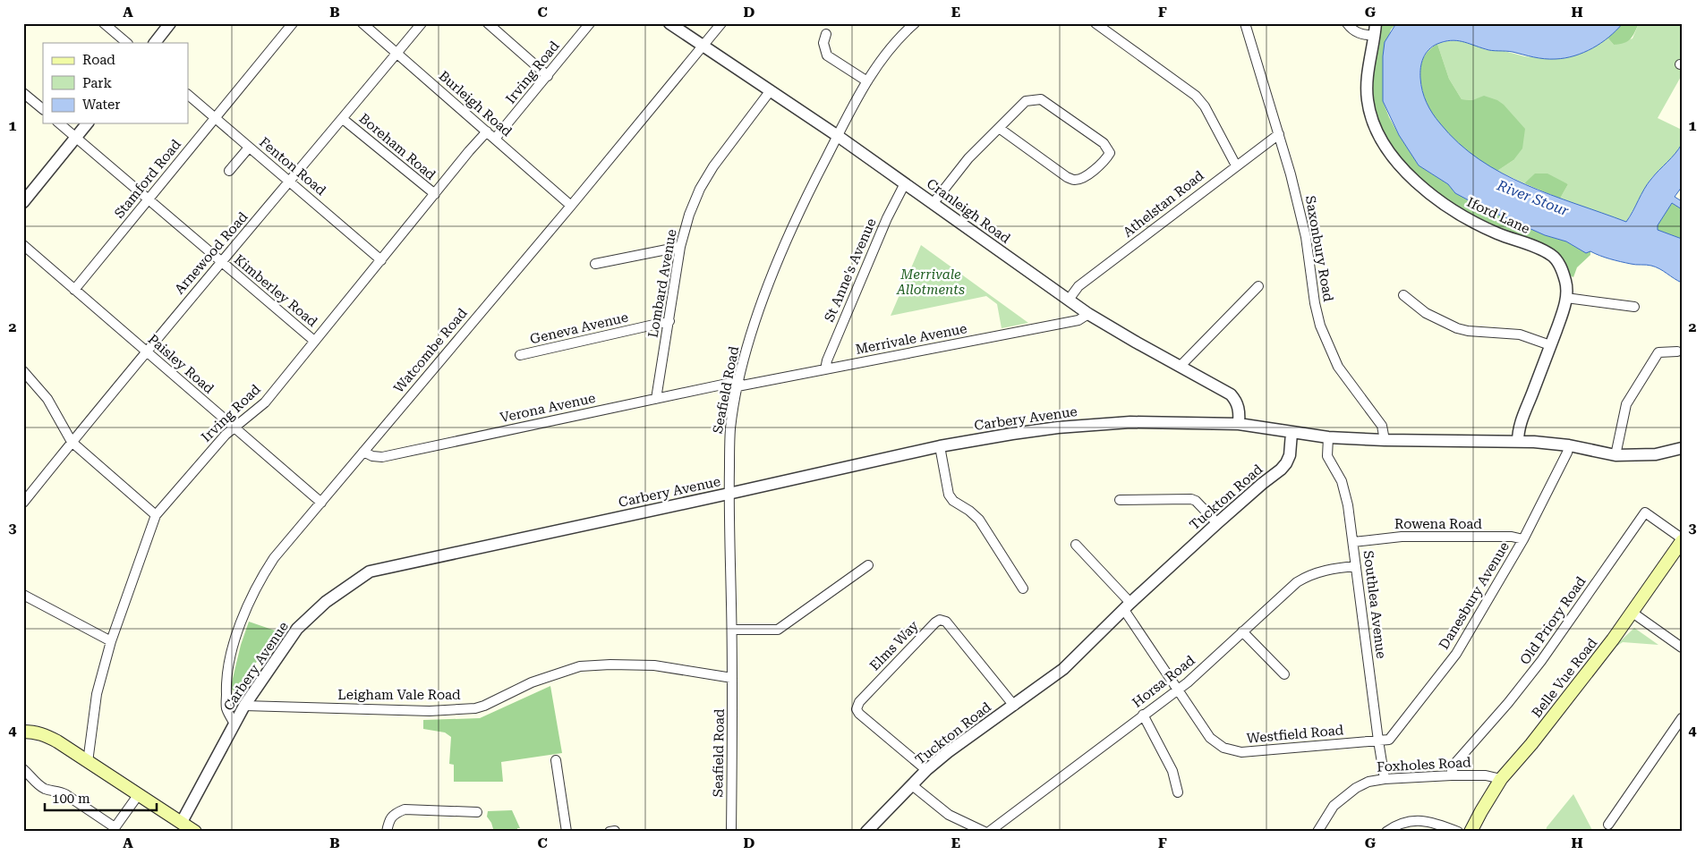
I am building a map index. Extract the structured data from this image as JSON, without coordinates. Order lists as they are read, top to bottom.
{
  "streets": {
    "main road": ["Belle Vue Road"],
    "street": [
      "Irving Road",
      "Burleigh Road",
      "Boreham Road",
      "Fenton Road",
      "Stamford Road",
      "Athelstan Road",
      "Cranleigh Road",
      "Iford Lane",
      "Saxonbury Road",
      "Arnewood Road",
      "St Anne's Avenue",
      "Lombard Avenue",
      "Kimberley Road",
      "Geneva Avenue",
      "Merrivale Avenue",
      "Watcombe Road",
      "Paisley Road",
      "Seafield Road",
      "Verona Avenue",
      "Carbery Avenue",
      "Tuckton Road",
      "Rowena Road",
      "Danesbury Avenue",
      "Southlea Avenue",
      "Old Priory Road",
      "Elms Way",
      "Horsa Road",
      "Leigham Vale Road",
      "Westfield Road",
      "Foxholes Road"
    ]
  },
  "crossings": [
    ["Irving Road", "Burleigh Road"],
    ["Irving Road", "Boreham Road"],
    ["Irving Road", "Fenton Road"],
    ["Irving Road", "Kimberley Road"],
    ["Irving Road", "Paisley Road"],
    ["Burleigh Road", "Arnewood Road"],
    ["Burleigh Road", "Watcombe Road"],
    ["Boreham Road", "Arnewood Road"],
    ["Fenton Road", "Stamford Road"],
    ["Fenton Road", "Arnewood Road"],
    ["Stamford Road", "Kimberley Road"],
    ["Stamford Road", "Paisley Road"],
    ["Athelstan Road", "Cranleigh Road"],
    ["Athelstan Road", "Saxonbury Road"],
    ["Cranleigh Road", "St Anne's Avenue"],
    ["Cranleigh Road", "Lombard Avenue"],
    ["Cranleigh Road", "Merrivale Avenue"],
    ["Cranleigh Road", "Watcombe Road"],
    ["Cranleigh Road", "Seafield Road"],
    ["Cranleigh Road", "Carbery Avenue"],
    ["Arnewood Road", "Kimberley Road"],
    ["Arnewood Road", "Paisley Road"],
    ["St Anne's Avenue", "Merrivale Avenue"],
    ["Lombard Avenue", "Geneva Avenue"],
    ["Lombard Avenue", "Verona Avenue"],
    ["Merrivale Avenue", "Seafield Road"],
    ["Merrivale Avenue", "Verona Avenue"],
    ["Watcombe Road", "Paisley Road"],
    ["Watcombe Road", "Verona Avenue"],
    ["Watcombe Road", "Carbery Avenue"],
    ["Seafield Road", "Verona Avenue"],
    ["Seafield Road", "Carbery Avenue"],
    ["Seafield Road", "Leigham Vale Road"],
    ["Carbery Avenue", "Tuckton Road"],
    ["Carbery Avenue", "Leigham Vale Road"],
    ["Tuckton Road", "Elms Way"],
    ["Tuckton Road", "Westfield Road"],
    ["Rowena Road", "Danesbury Avenue"],
    ["Rowena Road", "Southlea Avenue"],
    ["Danesbury Avenue", "Southlea Avenue"],
    ["Danesbury Avenue", "Westfield Road"],
    ["Southlea Avenue", "Horsa Road"],
    ["Southlea Avenue", "Westfield Road"],
    ["Southlea Avenue", "Foxholes Road"],
    ["Old Priory Road", "Belle Vue Road"],
    ["Old Priory Road", "Foxholes Road"],
    ["Belle Vue Road", "Foxholes Road"],
    ["Horsa Road", "Westfield Road"]
  ],
  "water": ["River Stour"],
  "parks": ["Merrivale Allotments"],
  "legend": ["Road", "Park", "Water"],
  "scale_bar": "100 m",
  "grid": {
    "columns": [
      "A",
      "B",
      "C",
      "D",
      "E",
      "F",
      "G",
      "H"
    ],
    "rows": [
      "1",
      "2",
      "3",
      "4"
    ]
  }
}
